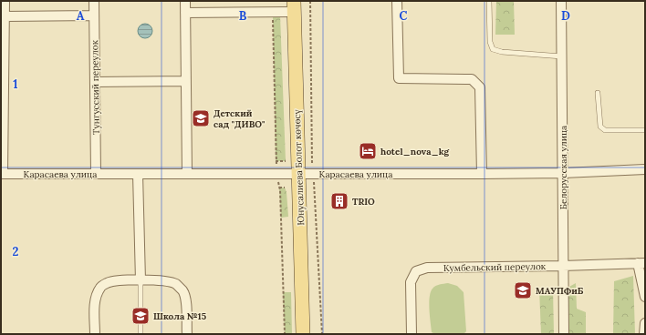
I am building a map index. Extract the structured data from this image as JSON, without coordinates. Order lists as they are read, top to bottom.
{
  "streets": {
    "main road": ["Юнусалиева Болот көчөсү"],
    "street": [
      "Тунгусский переулок",
      "Белорусская улица",
      "Карасаева улица",
      "Кумбельский переулок"
    ]
  },
  "crossings": [
    ["Тунгусский переулок", "Карасаева улица"],
    ["Юнусалиева Болот көчөсү", "Карасаева улица"],
    ["Белорусская улица", "Карасаева улица"],
    ["Белорусская улица", "Кумбельский переулок"]
  ],
  "places": {
    "school or university": ["Детский сад \"ДИВО\"", "МАУПФиБ", "Школа №15"],
    "hotel": ["hotel_nova_kg"],
    "building": ["TRIO"]
  },
  "grid": {
    "columns": [
      "A",
      "B",
      "C",
      "D"
    ],
    "rows": ["1", "2"]
  }
}
